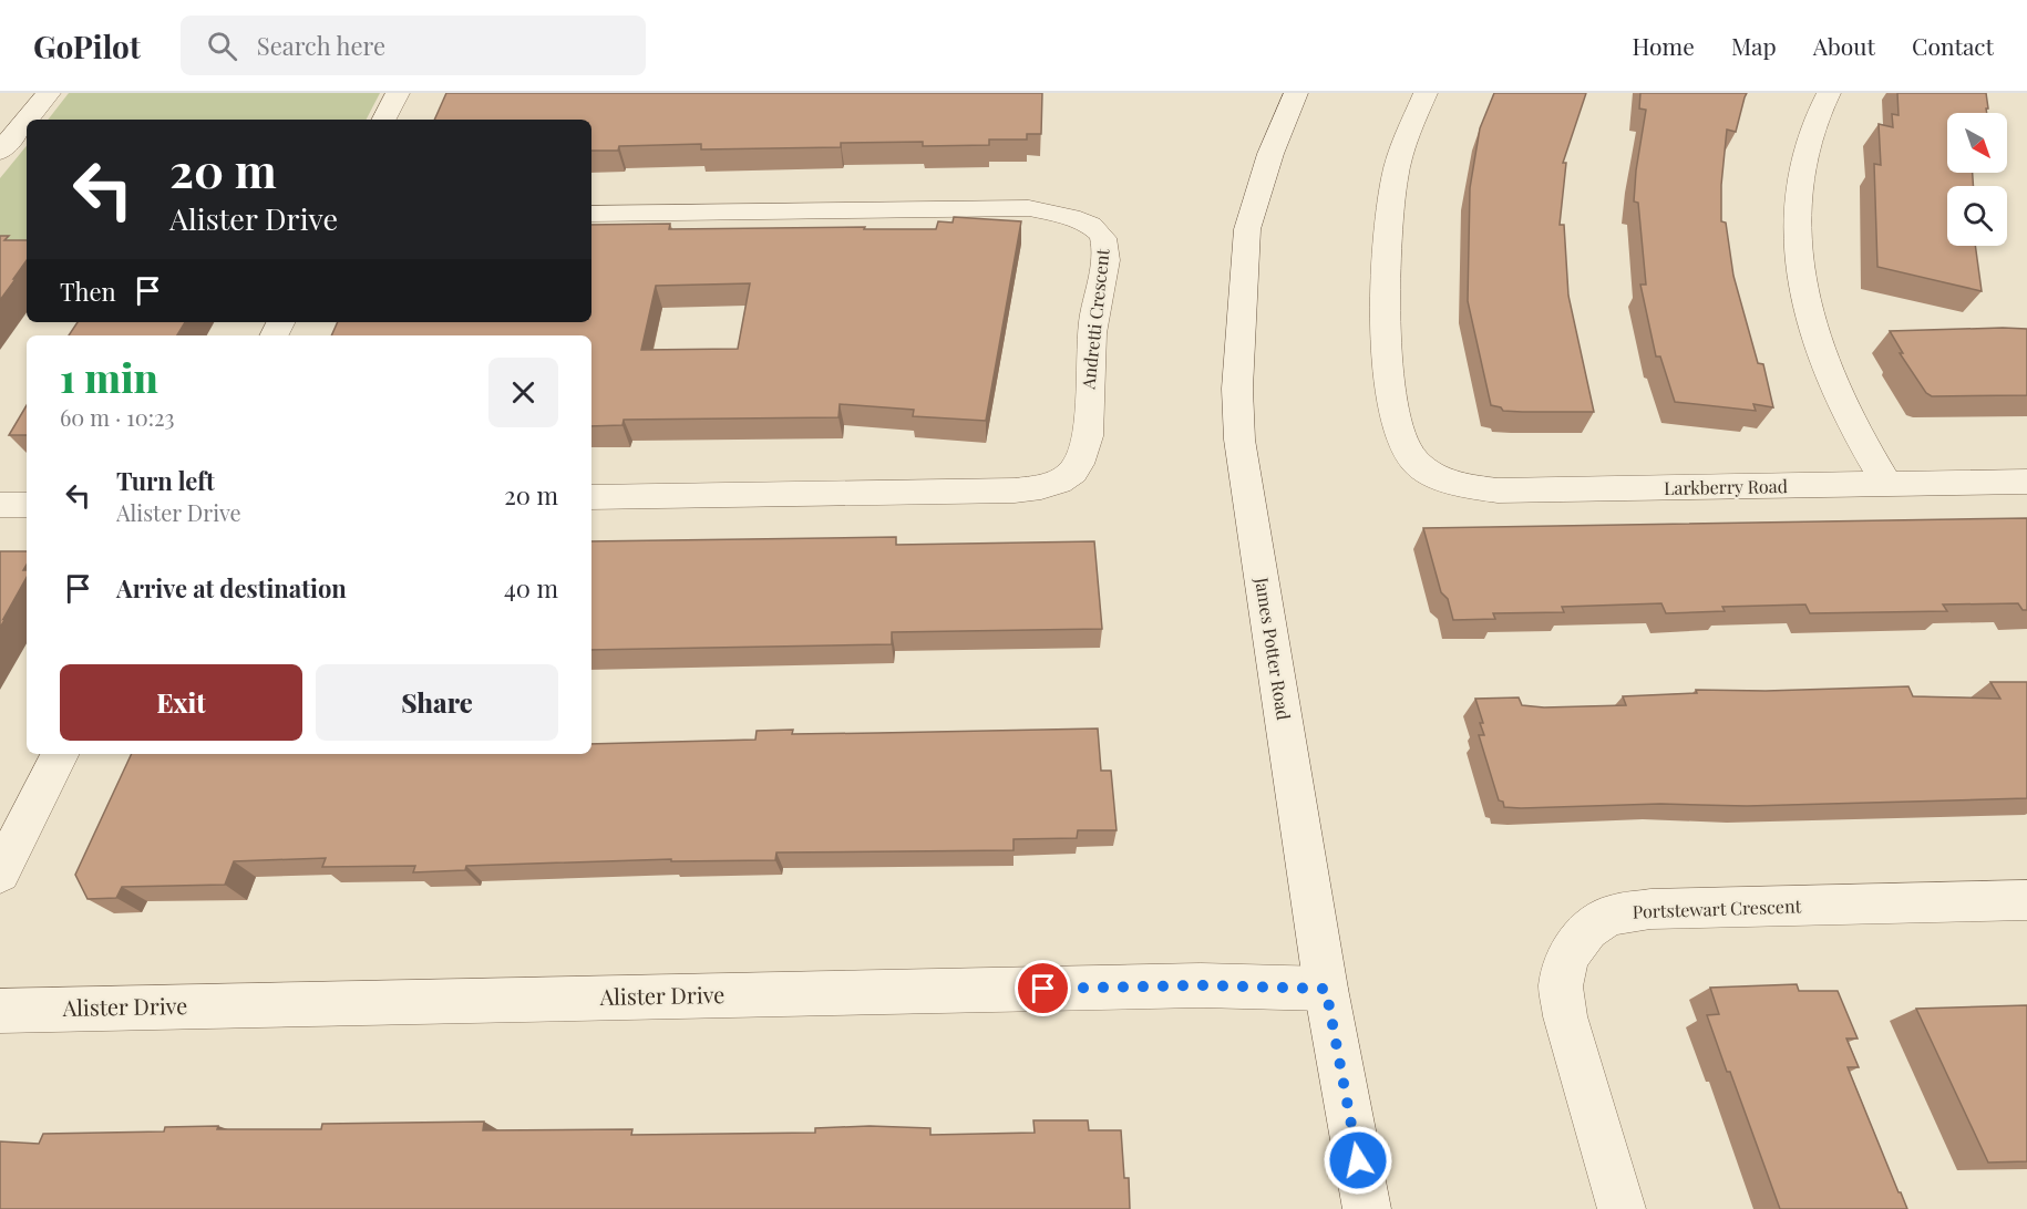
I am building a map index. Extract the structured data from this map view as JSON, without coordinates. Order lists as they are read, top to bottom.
{
  "streets": {
    "street": [
      "Andretti Crescent",
      "Larkberry Road",
      "James Potter Road",
      "Portstewart Crescent",
      "Alister Drive"
    ]
  },
  "crossings": [
    ["James Potter Road", "Alister Drive"]
  ],
  "north": "bottom right",
  "page": {
    "header": "GoPilot",
    "search": "Search here",
    "nav": [
      "Home",
      "Map",
      "About",
      "Contact"
    ],
    "turn": ["20 m", "Alister Drive"],
    "then": "Then",
    "heading": ["1 min", "60 m · 10:23"],
    "list": [
      {
        "name": "Turn left",
        "note": "Alister Drive",
        "value": "20 m"
      },
      {
        "name": "Arrive at destination",
        "value": "40 m"
      }
    ],
    "buttons": ["Exit", "Share"]
  }
}
